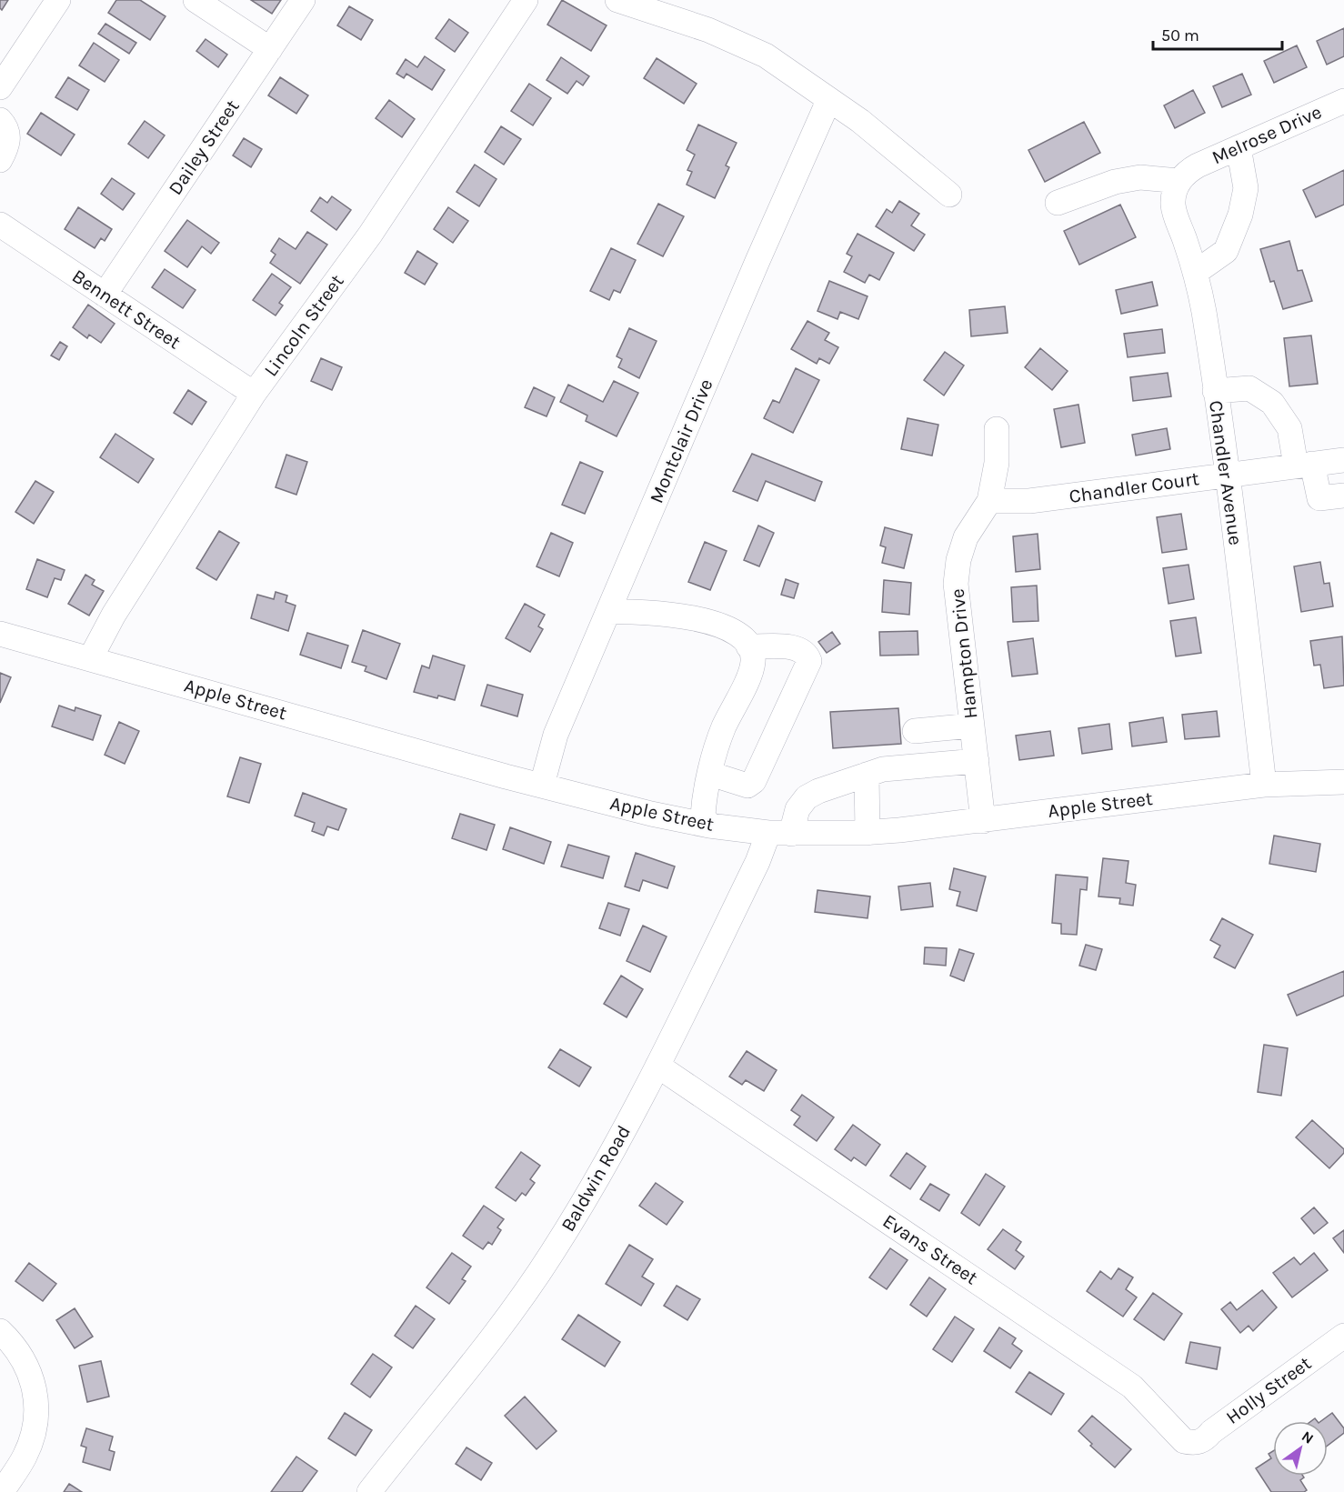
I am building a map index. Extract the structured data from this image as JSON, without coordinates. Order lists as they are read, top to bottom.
{
  "streets": {
    "street": [
      "Melrose Drive",
      "Dailey Street",
      "Bennett Street",
      "Lincoln Street",
      "Montclair Drive",
      "Chandler Avenue",
      "Chandler Court",
      "Hampton Drive",
      "Apple Street",
      "Baldwin Road",
      "Evans Street",
      "Holly Street"
    ]
  },
  "crossings": [
    ["Melrose Drive", "Chandler Avenue"],
    ["Dailey Street", "Bennett Street"],
    ["Bennett Street", "Lincoln Street"],
    ["Lincoln Street", "Apple Street"],
    ["Montclair Drive", "Apple Street"],
    ["Chandler Avenue", "Chandler Court"],
    ["Chandler Avenue", "Apple Street"],
    ["Chandler Court", "Hampton Drive"],
    ["Hampton Drive", "Apple Street"],
    ["Hampton Drive", "Baldwin Road"],
    ["Apple Street", "Baldwin Road"],
    ["Baldwin Road", "Evans Street"],
    ["Evans Street", "Holly Street"]
  ],
  "scale_bar": "50 m",
  "north": "top right"
}
